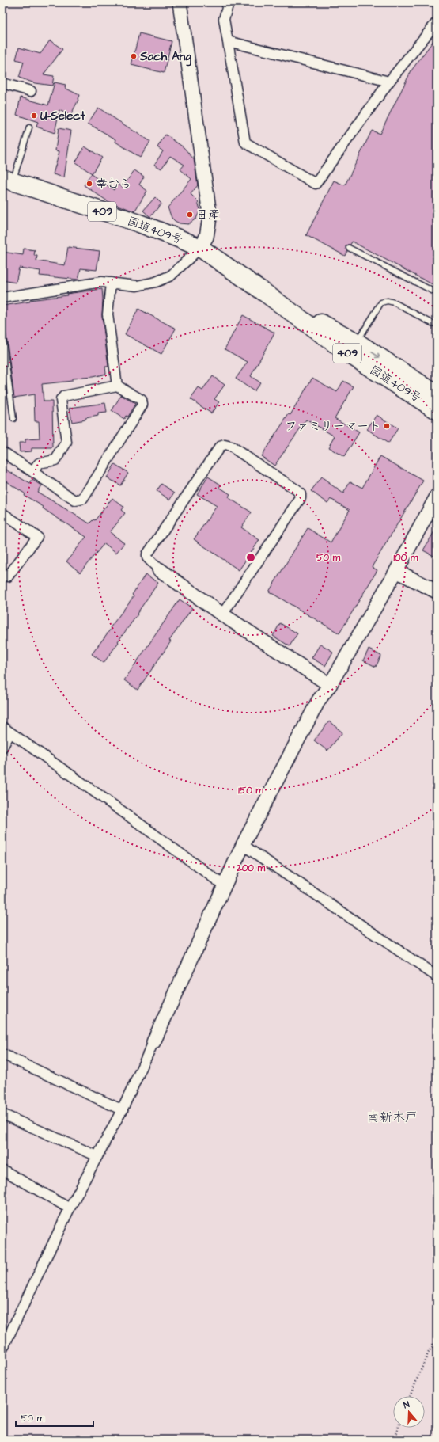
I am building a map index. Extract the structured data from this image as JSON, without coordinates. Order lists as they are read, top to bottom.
{
  "streets": {
    "highway": ["409", "国道409号"]
  },
  "districts": ["南新木戸"],
  "places": [
    "Sach Ang",
    "U-Select",
    "幸むら",
    "日産",
    "ファミリーマート"
  ],
  "scale_bar": "50 m",
  "north": "top",
  "rings": [
    "50 m",
    "100 m",
    "150 m",
    "200 m"
  ]
}
